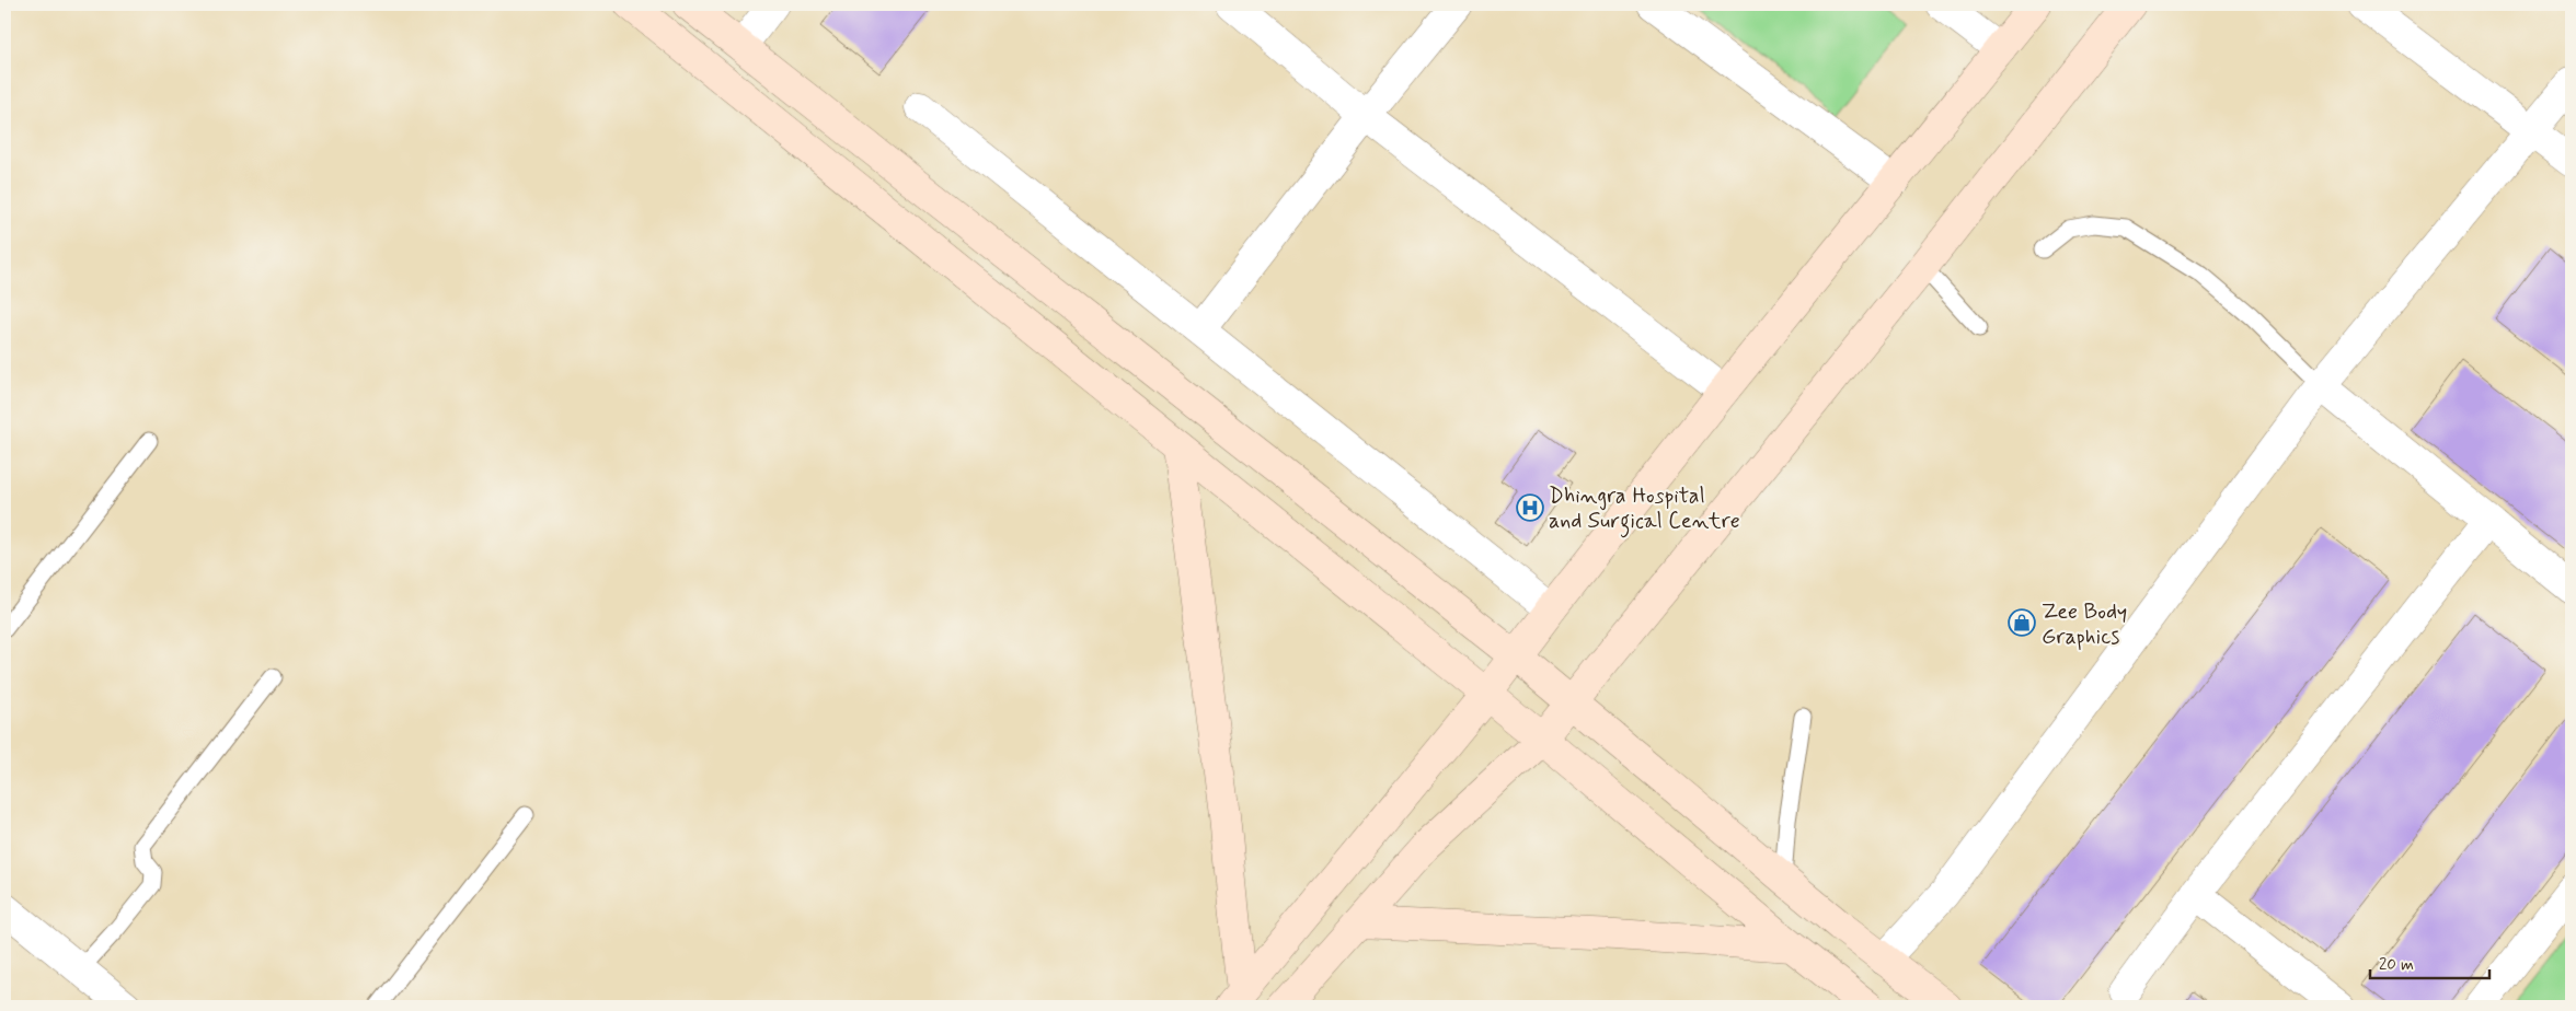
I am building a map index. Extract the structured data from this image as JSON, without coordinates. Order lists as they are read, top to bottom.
{
  "places": {
    "hospital": ["Dhingra Hospital and Surgical Centre"],
    "shop": ["Zee Body Graphics"]
  },
  "scale_bar": "20 m"
}
